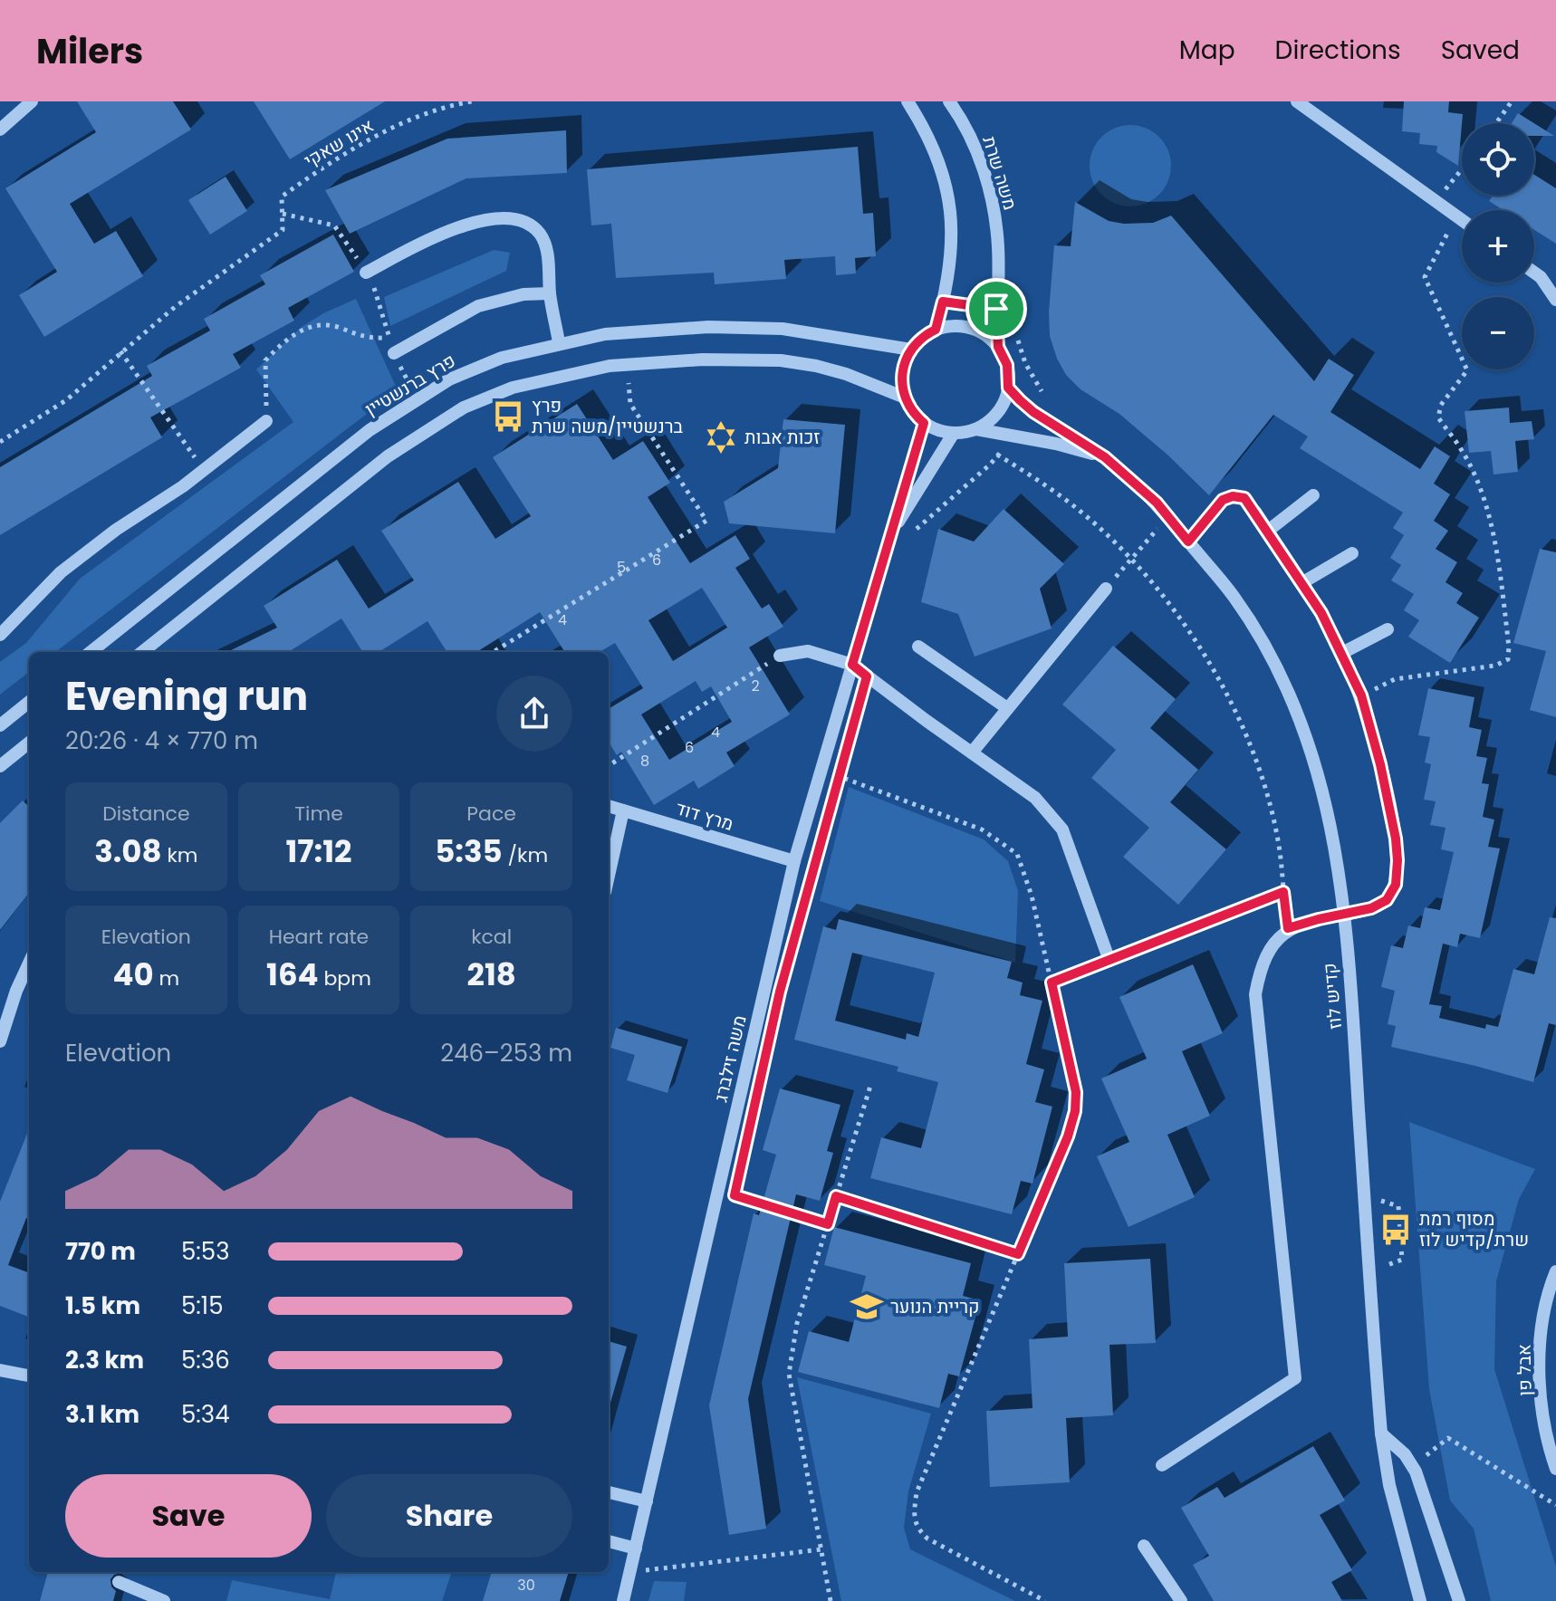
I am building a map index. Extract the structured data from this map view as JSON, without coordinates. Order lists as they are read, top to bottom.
{
  "streets": {
    "street": [
      "משה שרת",
      "פרץ ברנשטיין",
      "מרץ דוד",
      "קדיש לוז",
      "משה זילברג",
      "אבל פן"
    ],
    "path": ["אינו שאקי"]
  },
  "crossings": [
    ["משה שרת", "פרץ ברנשטיין"],
    ["משה שרת", "קדיש לוז"],
    ["משה שרת", "משה זילברג"],
    ["פרץ ברנשטיין", "קדיש לוז"],
    ["פרץ ברנשטיין", "משה זילברג"],
    ["מרץ דוד", "משה זילברג"],
    ["קדיש לוז", "משה זילברג"]
  ],
  "places": {
    "bus stop": ["פרץ ברנשטיין/משה שרת", "מסוף רמת שרת/קדיש לוז"],
    "synagogue": ["זכות אבות"],
    "school or university": ["קריית הנוער"]
  },
  "house_numbers": [
    "6",
    "5",
    "4",
    "2",
    "4",
    "6",
    "8",
    "30"
  ],
  "page": {
    "header": "Milers",
    "nav": ["Map", "Directions", "Saved"],
    "map_buttons": ["+", "−"],
    "heading": ["Evening run", "20:26 · 4 × 770 m"],
    "stats": [
      ["Distance", "3.08 km"],
      ["Time", "17:12"],
      ["Pace", "5:35 /km"],
      ["Elevation", "40 m"],
      ["Heart rate", "164 bpm"],
      ["kcal", "218"]
    ],
    "chart": ["Elevation", "246–253 m"],
    "list": [
      {
        "name": "770 m",
        "note": "5:53"
      },
      {
        "name": "1.5 km",
        "note": "5:15"
      },
      {
        "name": "2.3 km",
        "note": "5:36"
      },
      {
        "name": "3.1 km",
        "note": "5:34"
      }
    ],
    "buttons": ["Save", "Share"]
  }
}
